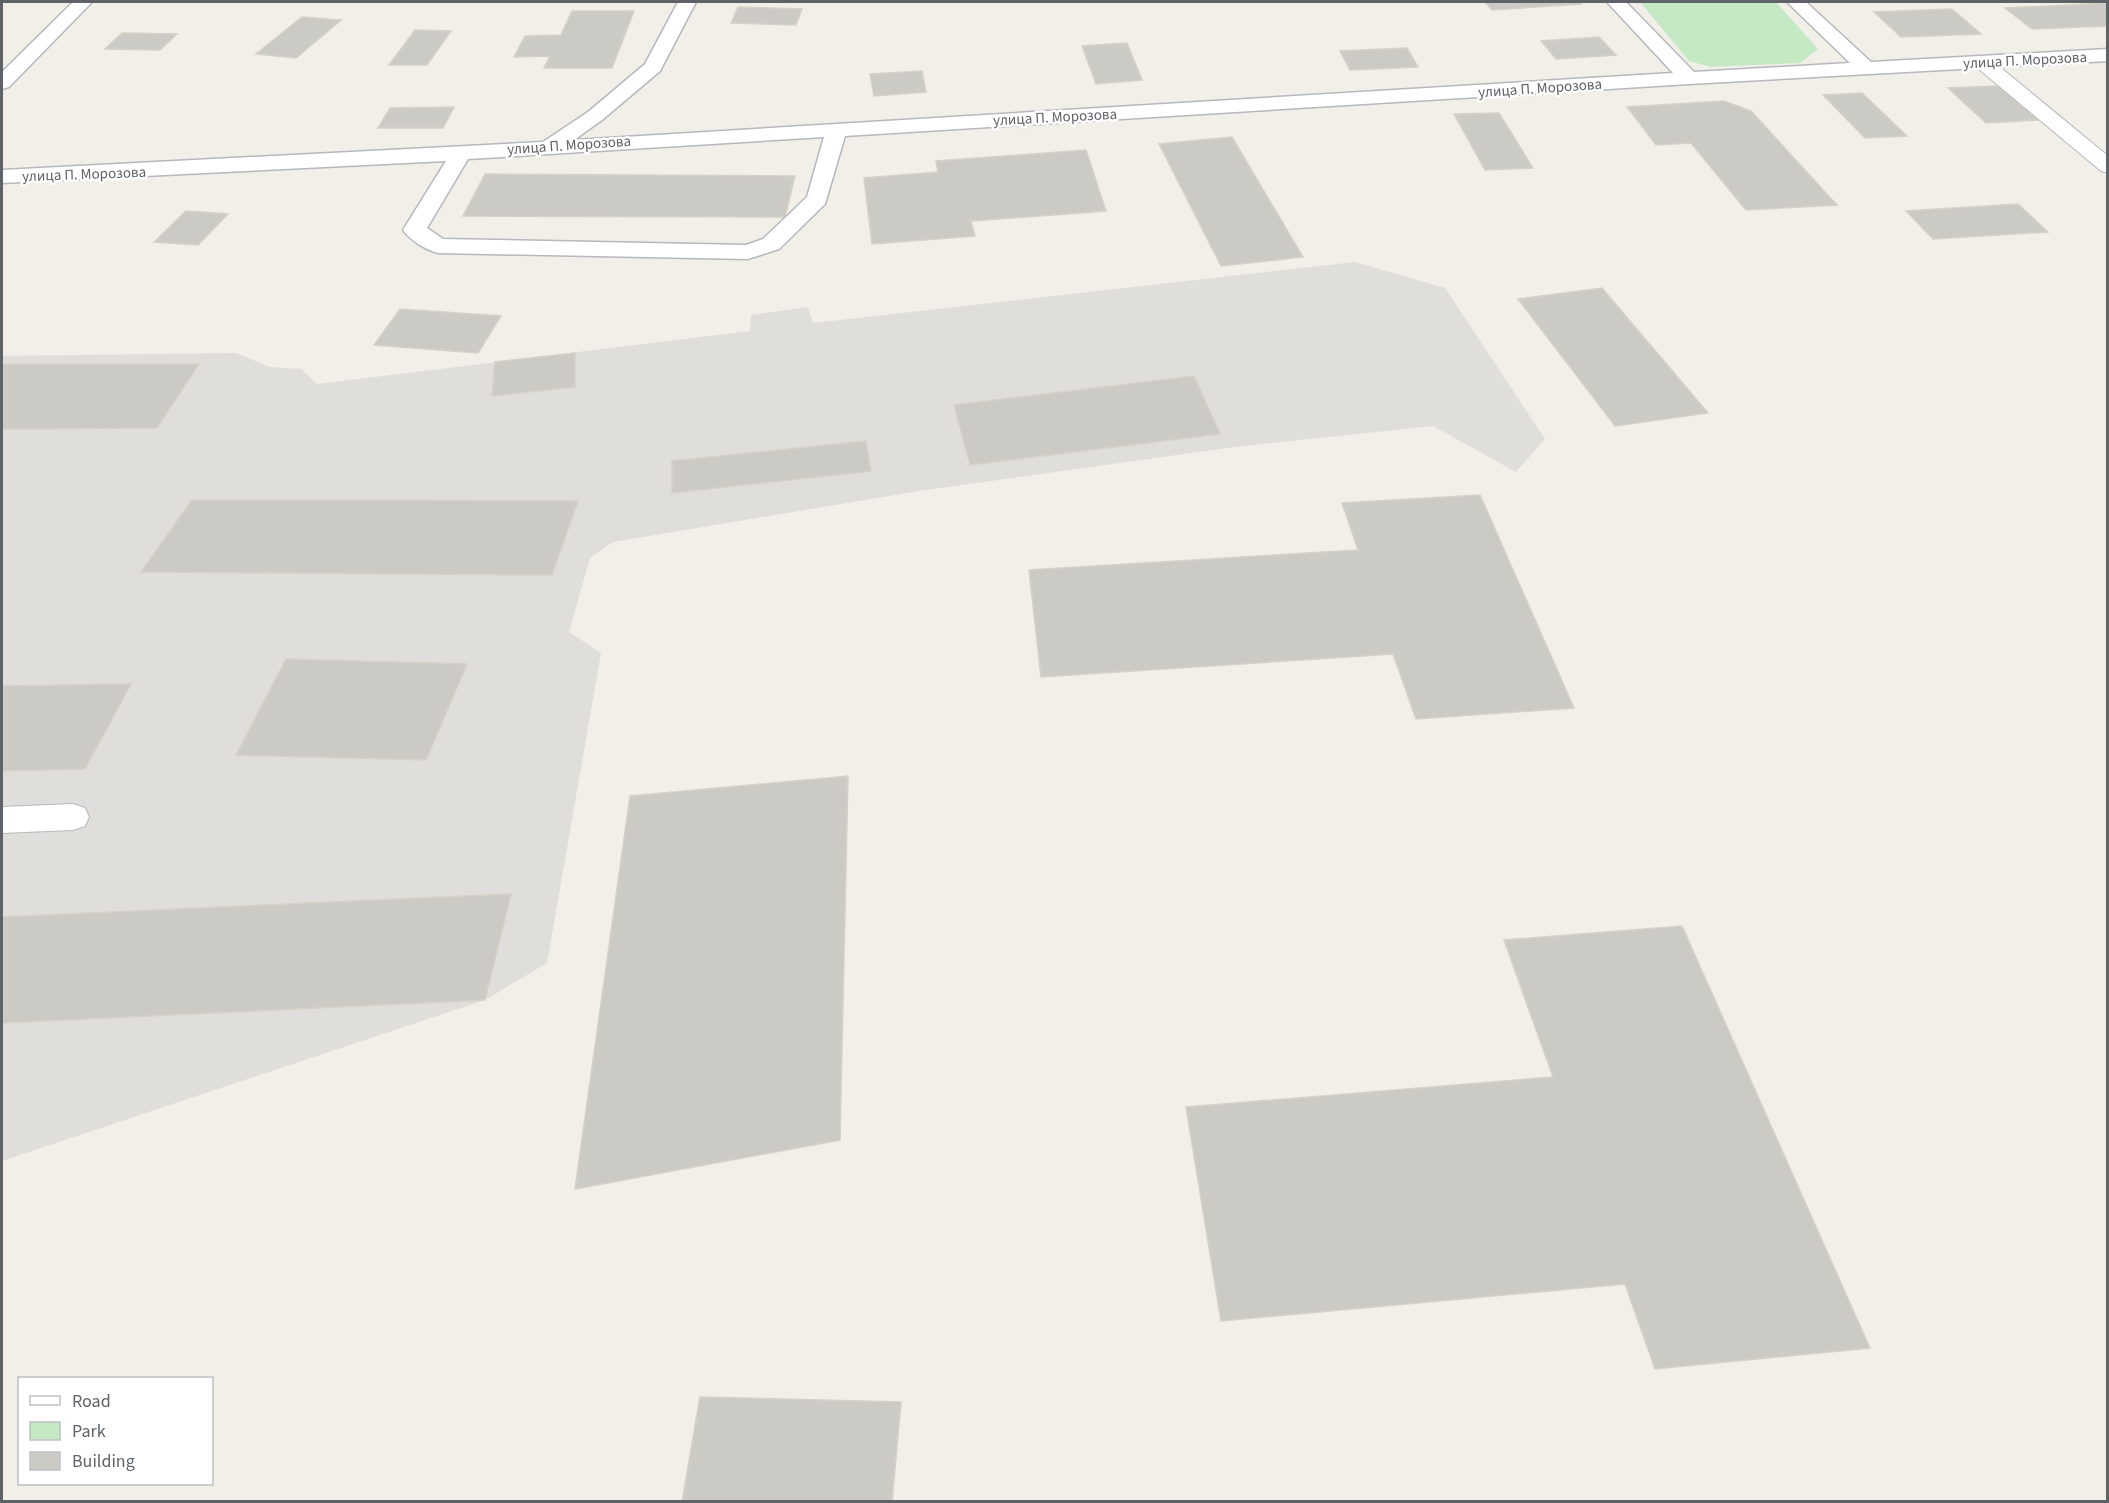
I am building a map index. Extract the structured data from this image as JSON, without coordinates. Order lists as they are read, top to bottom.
{
  "streets": {
    "street": ["улица П. Морозова"]
  },
  "legend": ["Road", "Park", "Building"]
}
